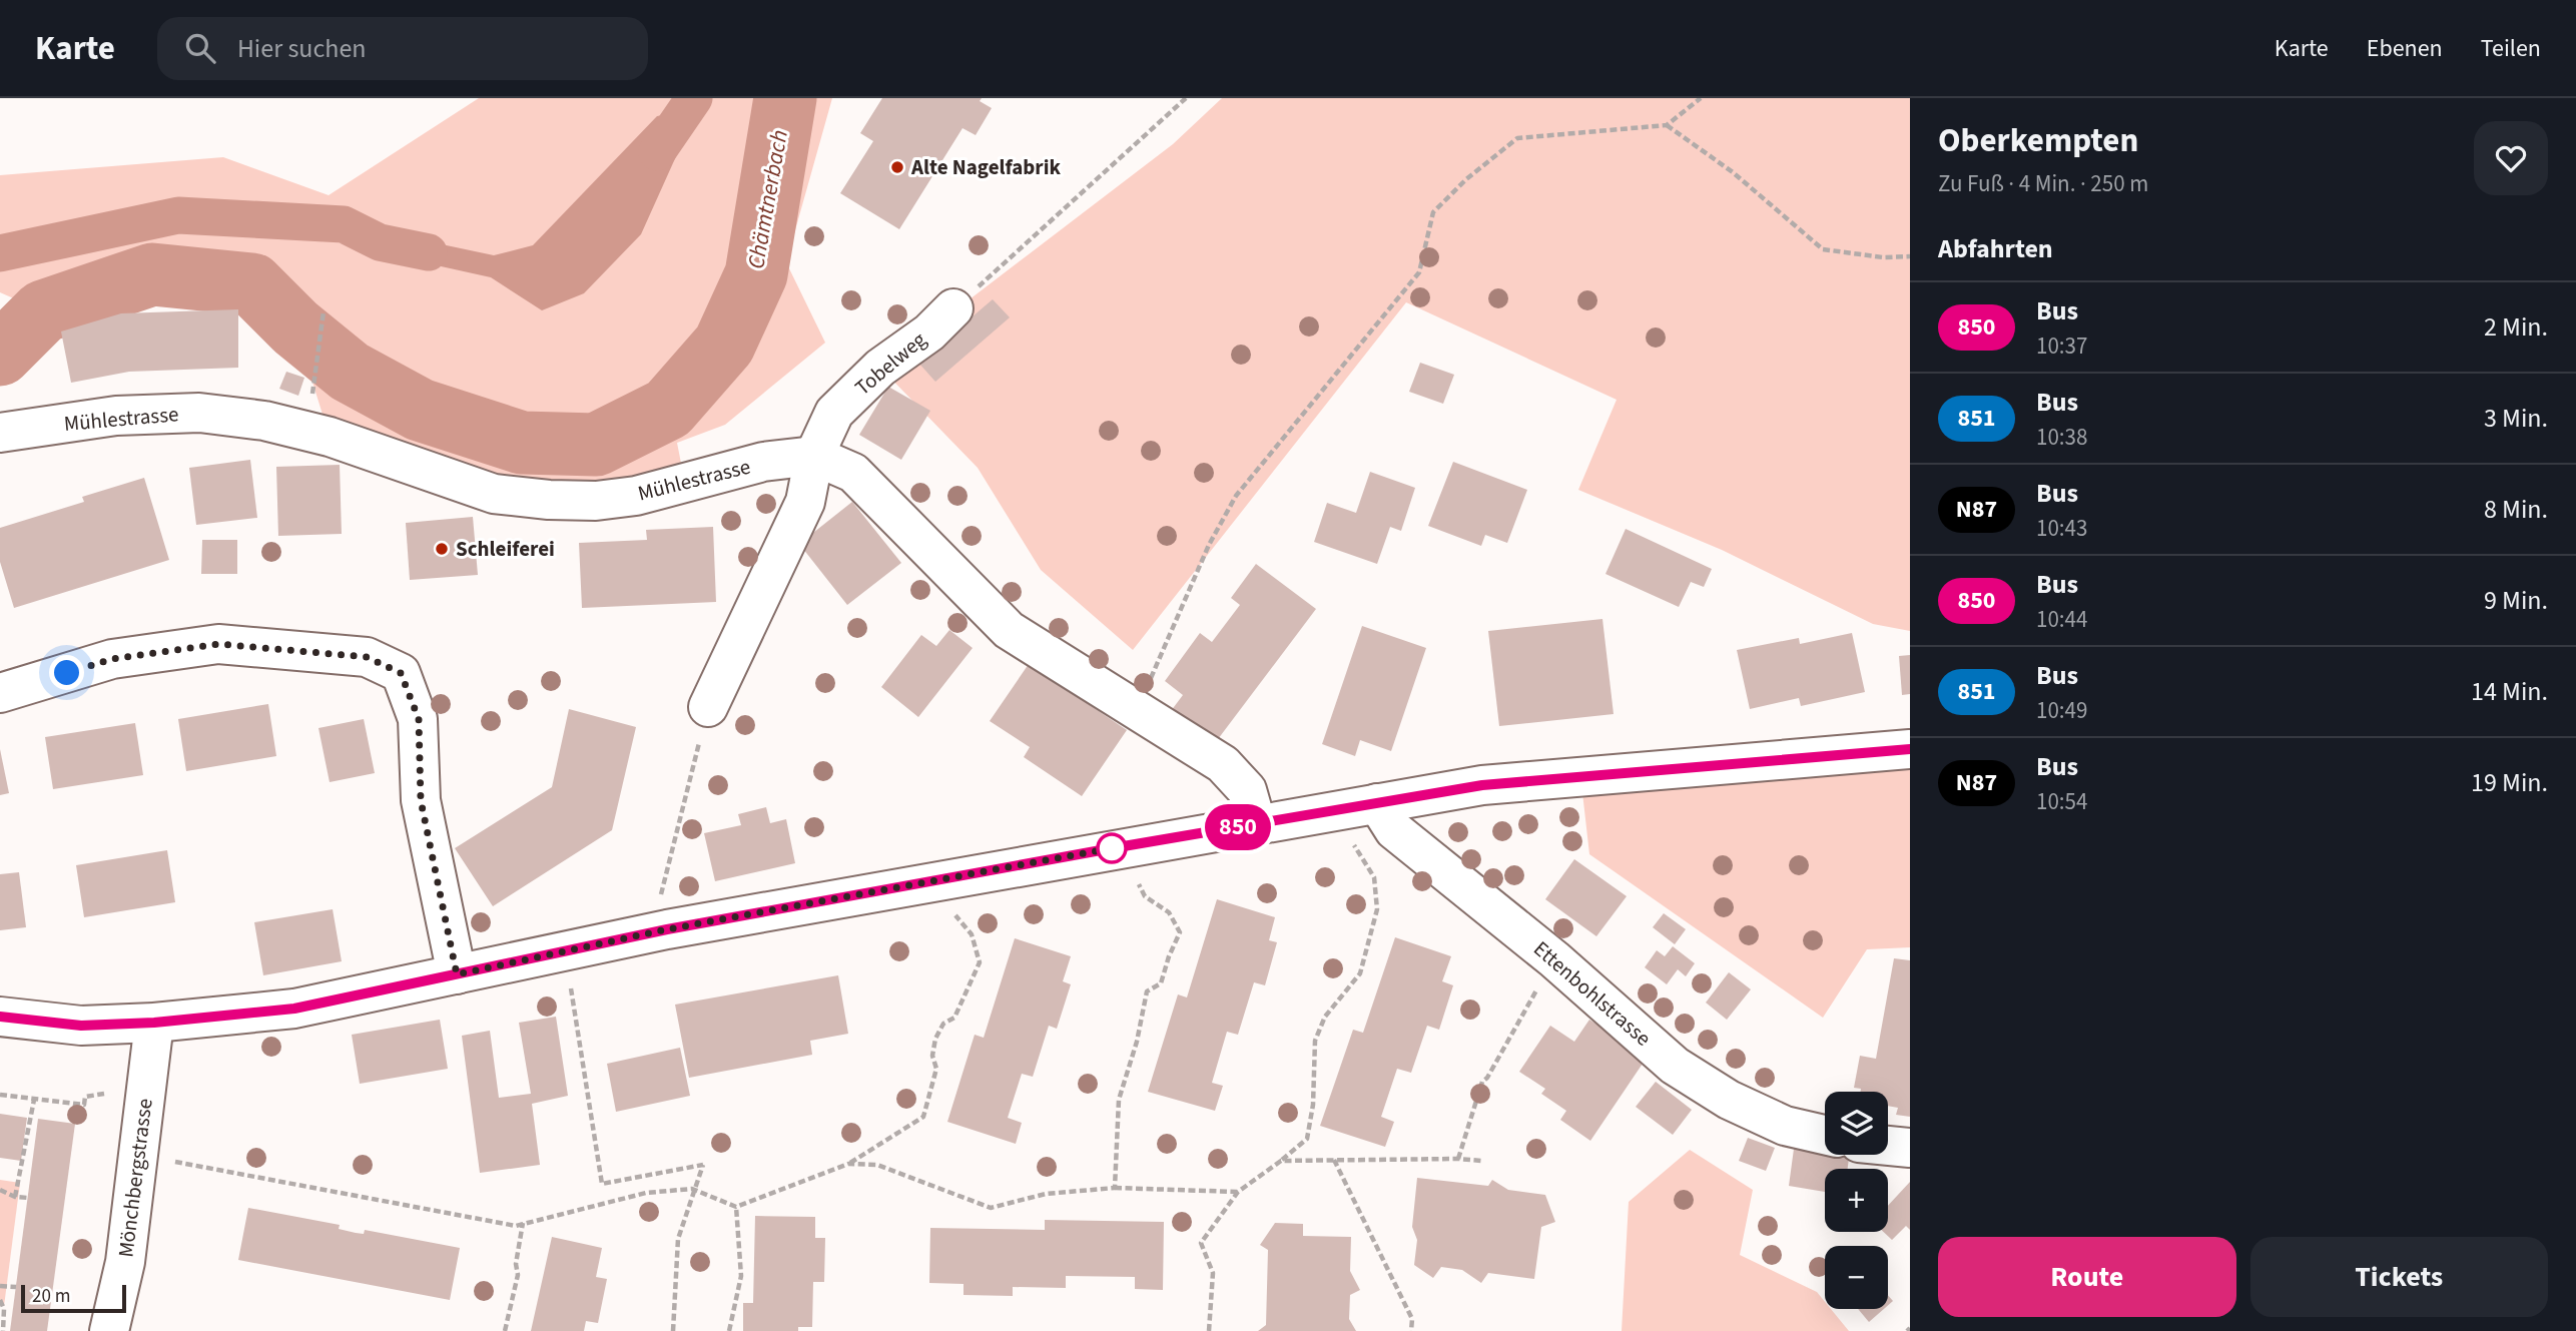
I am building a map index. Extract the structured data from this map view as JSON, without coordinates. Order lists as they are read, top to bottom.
{
  "streets": {
    "street": [
      "Tobelweg",
      "Mühlestrasse",
      "Ettenbohlstrasse",
      "Mönchbergstrasse"
    ]
  },
  "crossings": [
    ["Tobelweg", "Mühlestrasse"]
  ],
  "water": ["Chämtnerbach"],
  "places": ["Alte Nagelfabrik", "Schleiferei"],
  "lines": ["bus line 850"],
  "scale_bar": "20 m",
  "page": {
    "header": "Karte",
    "search": "Hier suchen",
    "nav": ["Karte", "Ebenen", "Teilen"],
    "on_map": "850",
    "heading": [
      ["Oberkempten", "Zu Fuß · 4 Min. · 250 m"],
      "Abfahrten"
    ],
    "list": [
      {
        "mark": "850",
        "name": "Bus",
        "note": "10:37",
        "value": "2 Min."
      },
      {
        "mark": "851",
        "name": "Bus",
        "note": "10:38",
        "value": "3 Min."
      },
      {
        "mark": "N87",
        "name": "Bus",
        "note": "10:43",
        "value": "8 Min."
      },
      {
        "mark": "850",
        "name": "Bus",
        "note": "10:44",
        "value": "9 Min."
      },
      {
        "mark": "851",
        "name": "Bus",
        "note": "10:49",
        "value": "14 Min."
      },
      {
        "mark": "N87",
        "name": "Bus",
        "note": "10:54",
        "value": "19 Min."
      }
    ],
    "map_buttons": ["+", "−"],
    "buttons": ["Route", "Tickets"],
    "scale": "20 m"
  }
}
